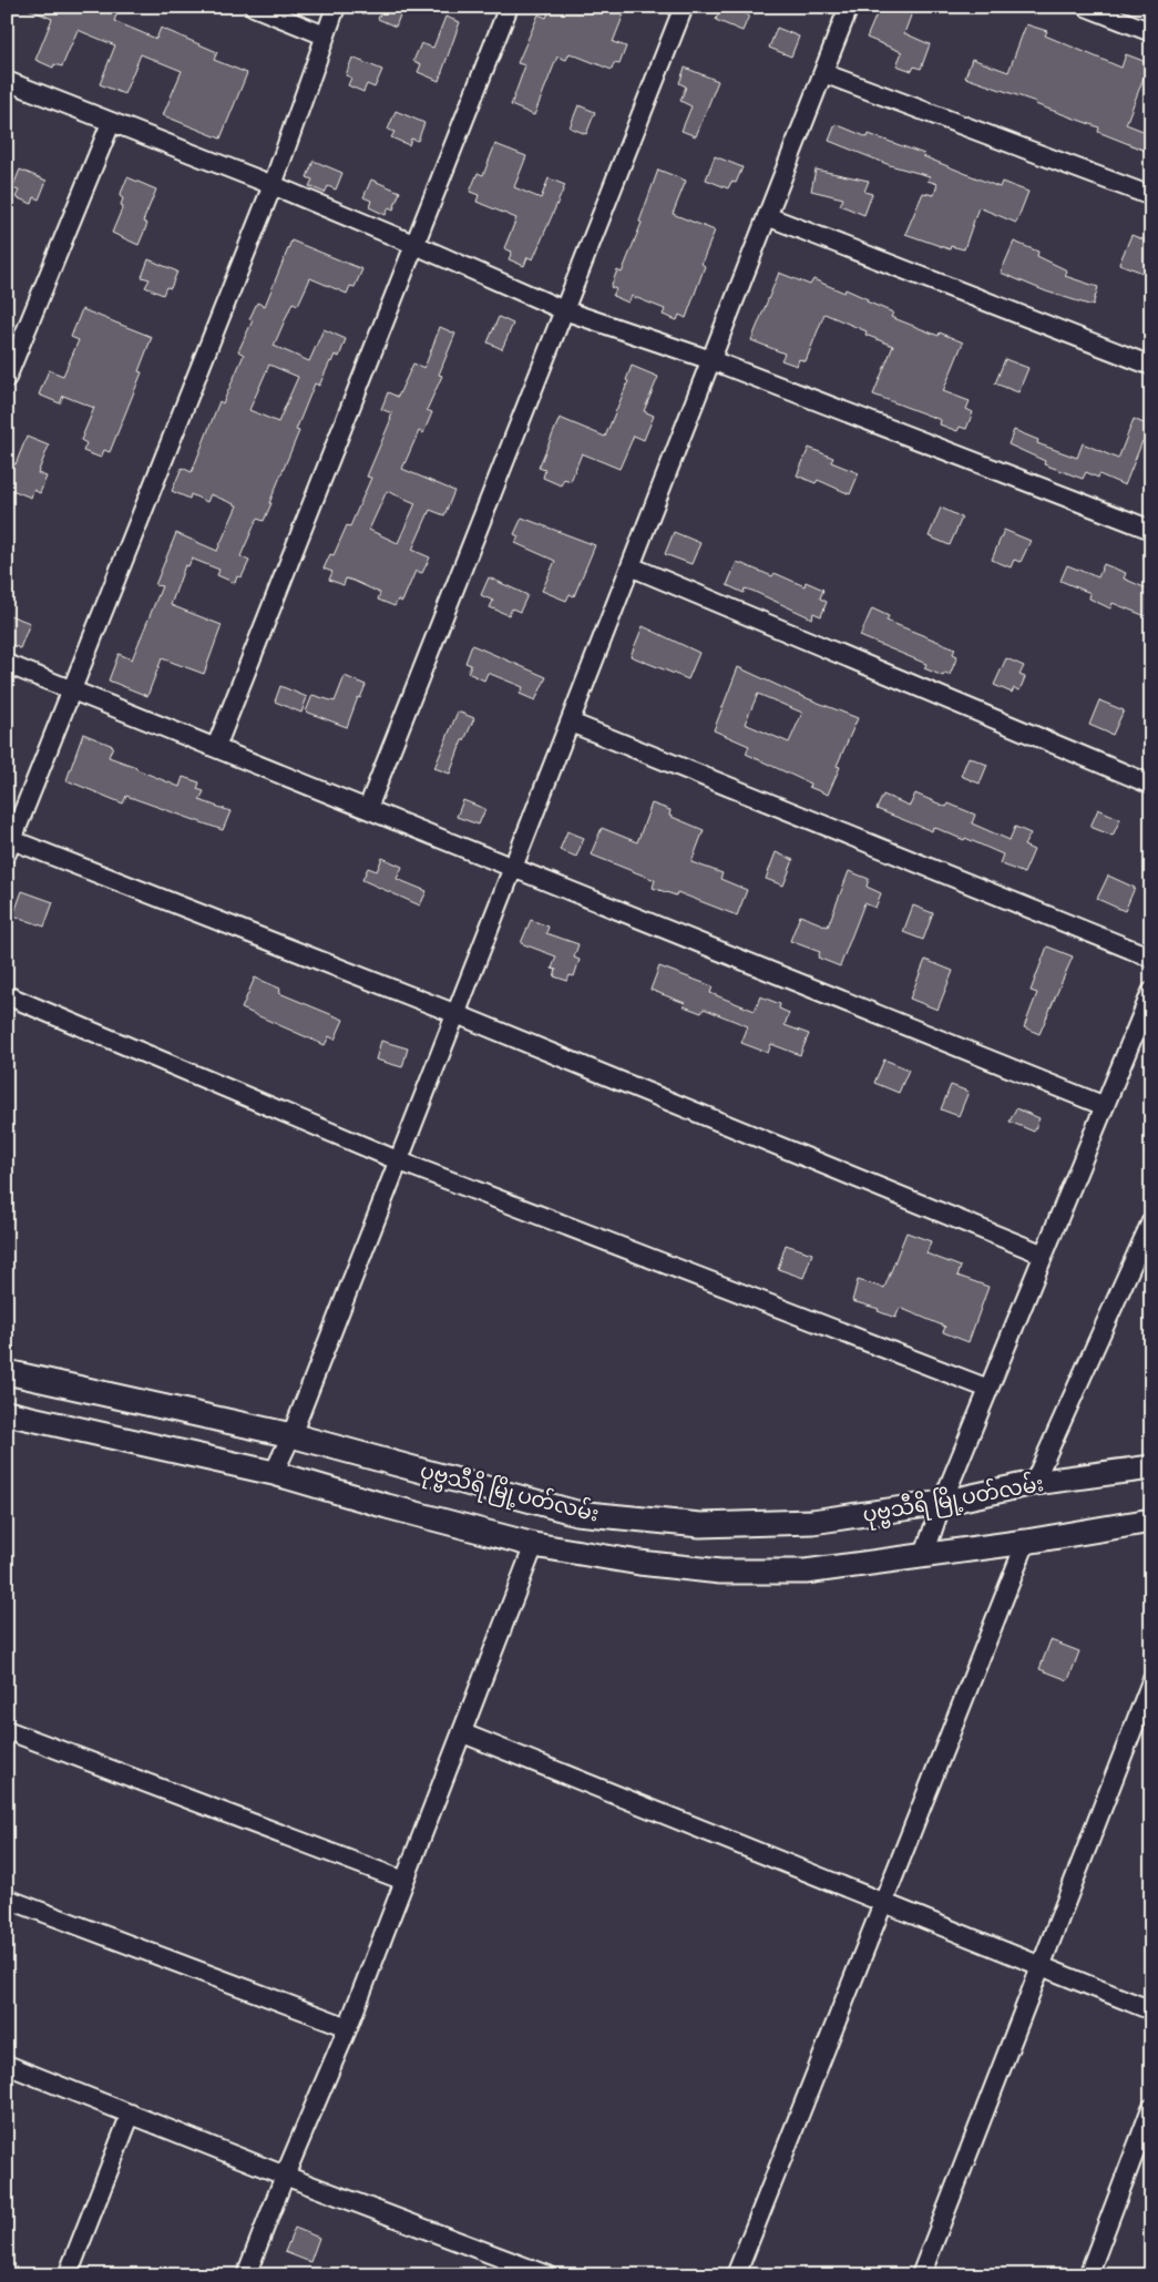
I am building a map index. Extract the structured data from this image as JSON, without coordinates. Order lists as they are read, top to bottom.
{
  "streets": {
    "main road": ["ပုဗ္ဗသီရိ မြို့ပတ်လမ်း"]
  }
}
